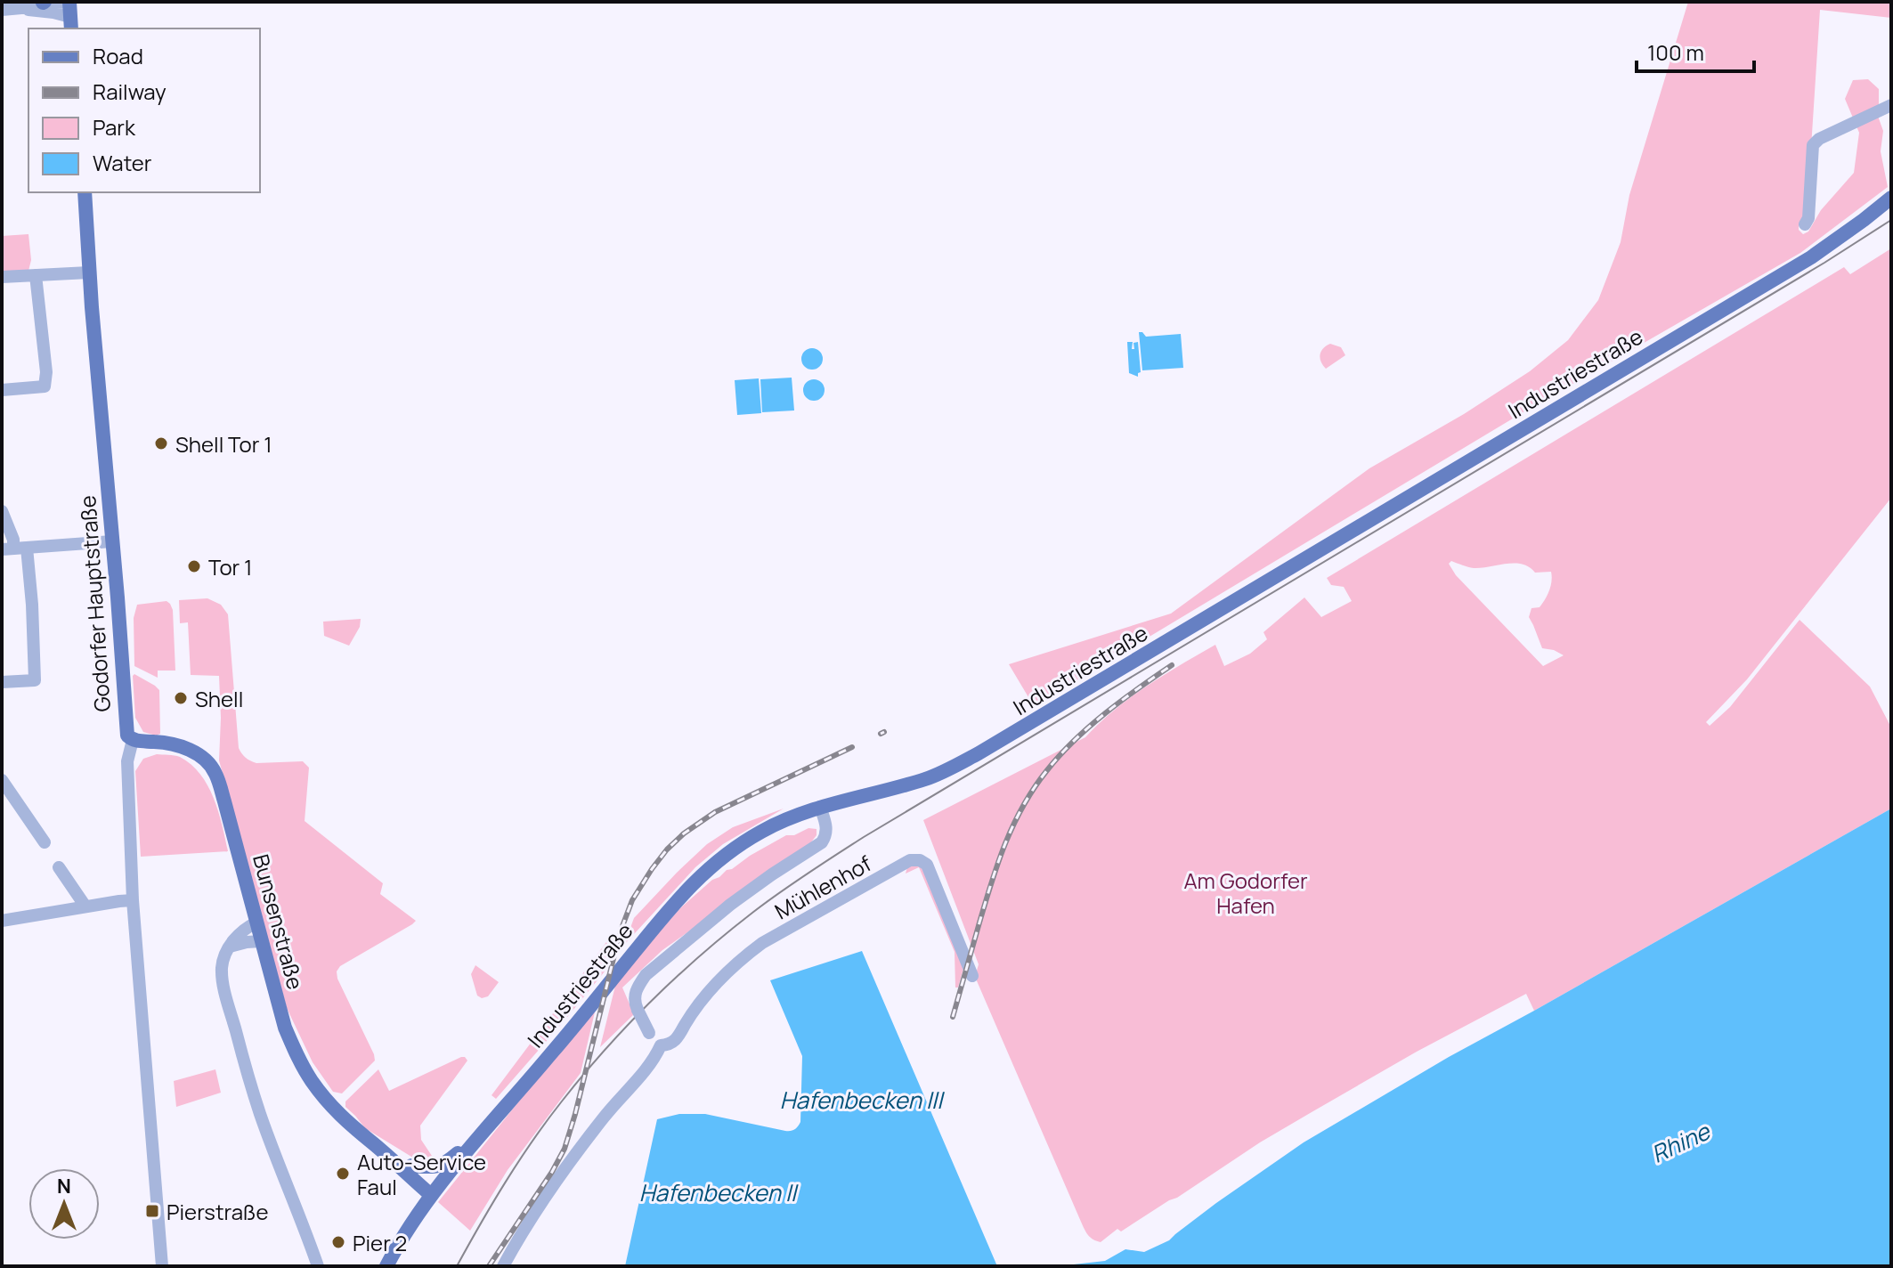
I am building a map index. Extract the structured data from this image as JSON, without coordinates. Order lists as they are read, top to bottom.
{
  "streets": {
    "main road": ["Industriestraße", "Godorfer Hauptstraße", "Bunsenstraße"],
    "street": ["Mühlenhof"]
  },
  "crossings": [
    ["Industriestraße", "Mühlenhof"],
    ["Industriestraße", "Bunsenstraße"],
    ["Godorfer Hauptstraße", "Bunsenstraße"]
  ],
  "water": ["Hafenbecken III", "Rhine", "Hafenbecken II"],
  "parks": ["Am Godorfer Hafen"],
  "places": {
    "other": [
      "Shell Tor 1",
      "Tor 1",
      "Shell",
      "Auto-Service Faul",
      "Pier 2"
    ],
    "transit": ["Pierstraße"]
  },
  "legend": [
    "Road",
    "Railway",
    "Park",
    "Water"
  ],
  "scale_bar": "100 m",
  "north": "top"
}
